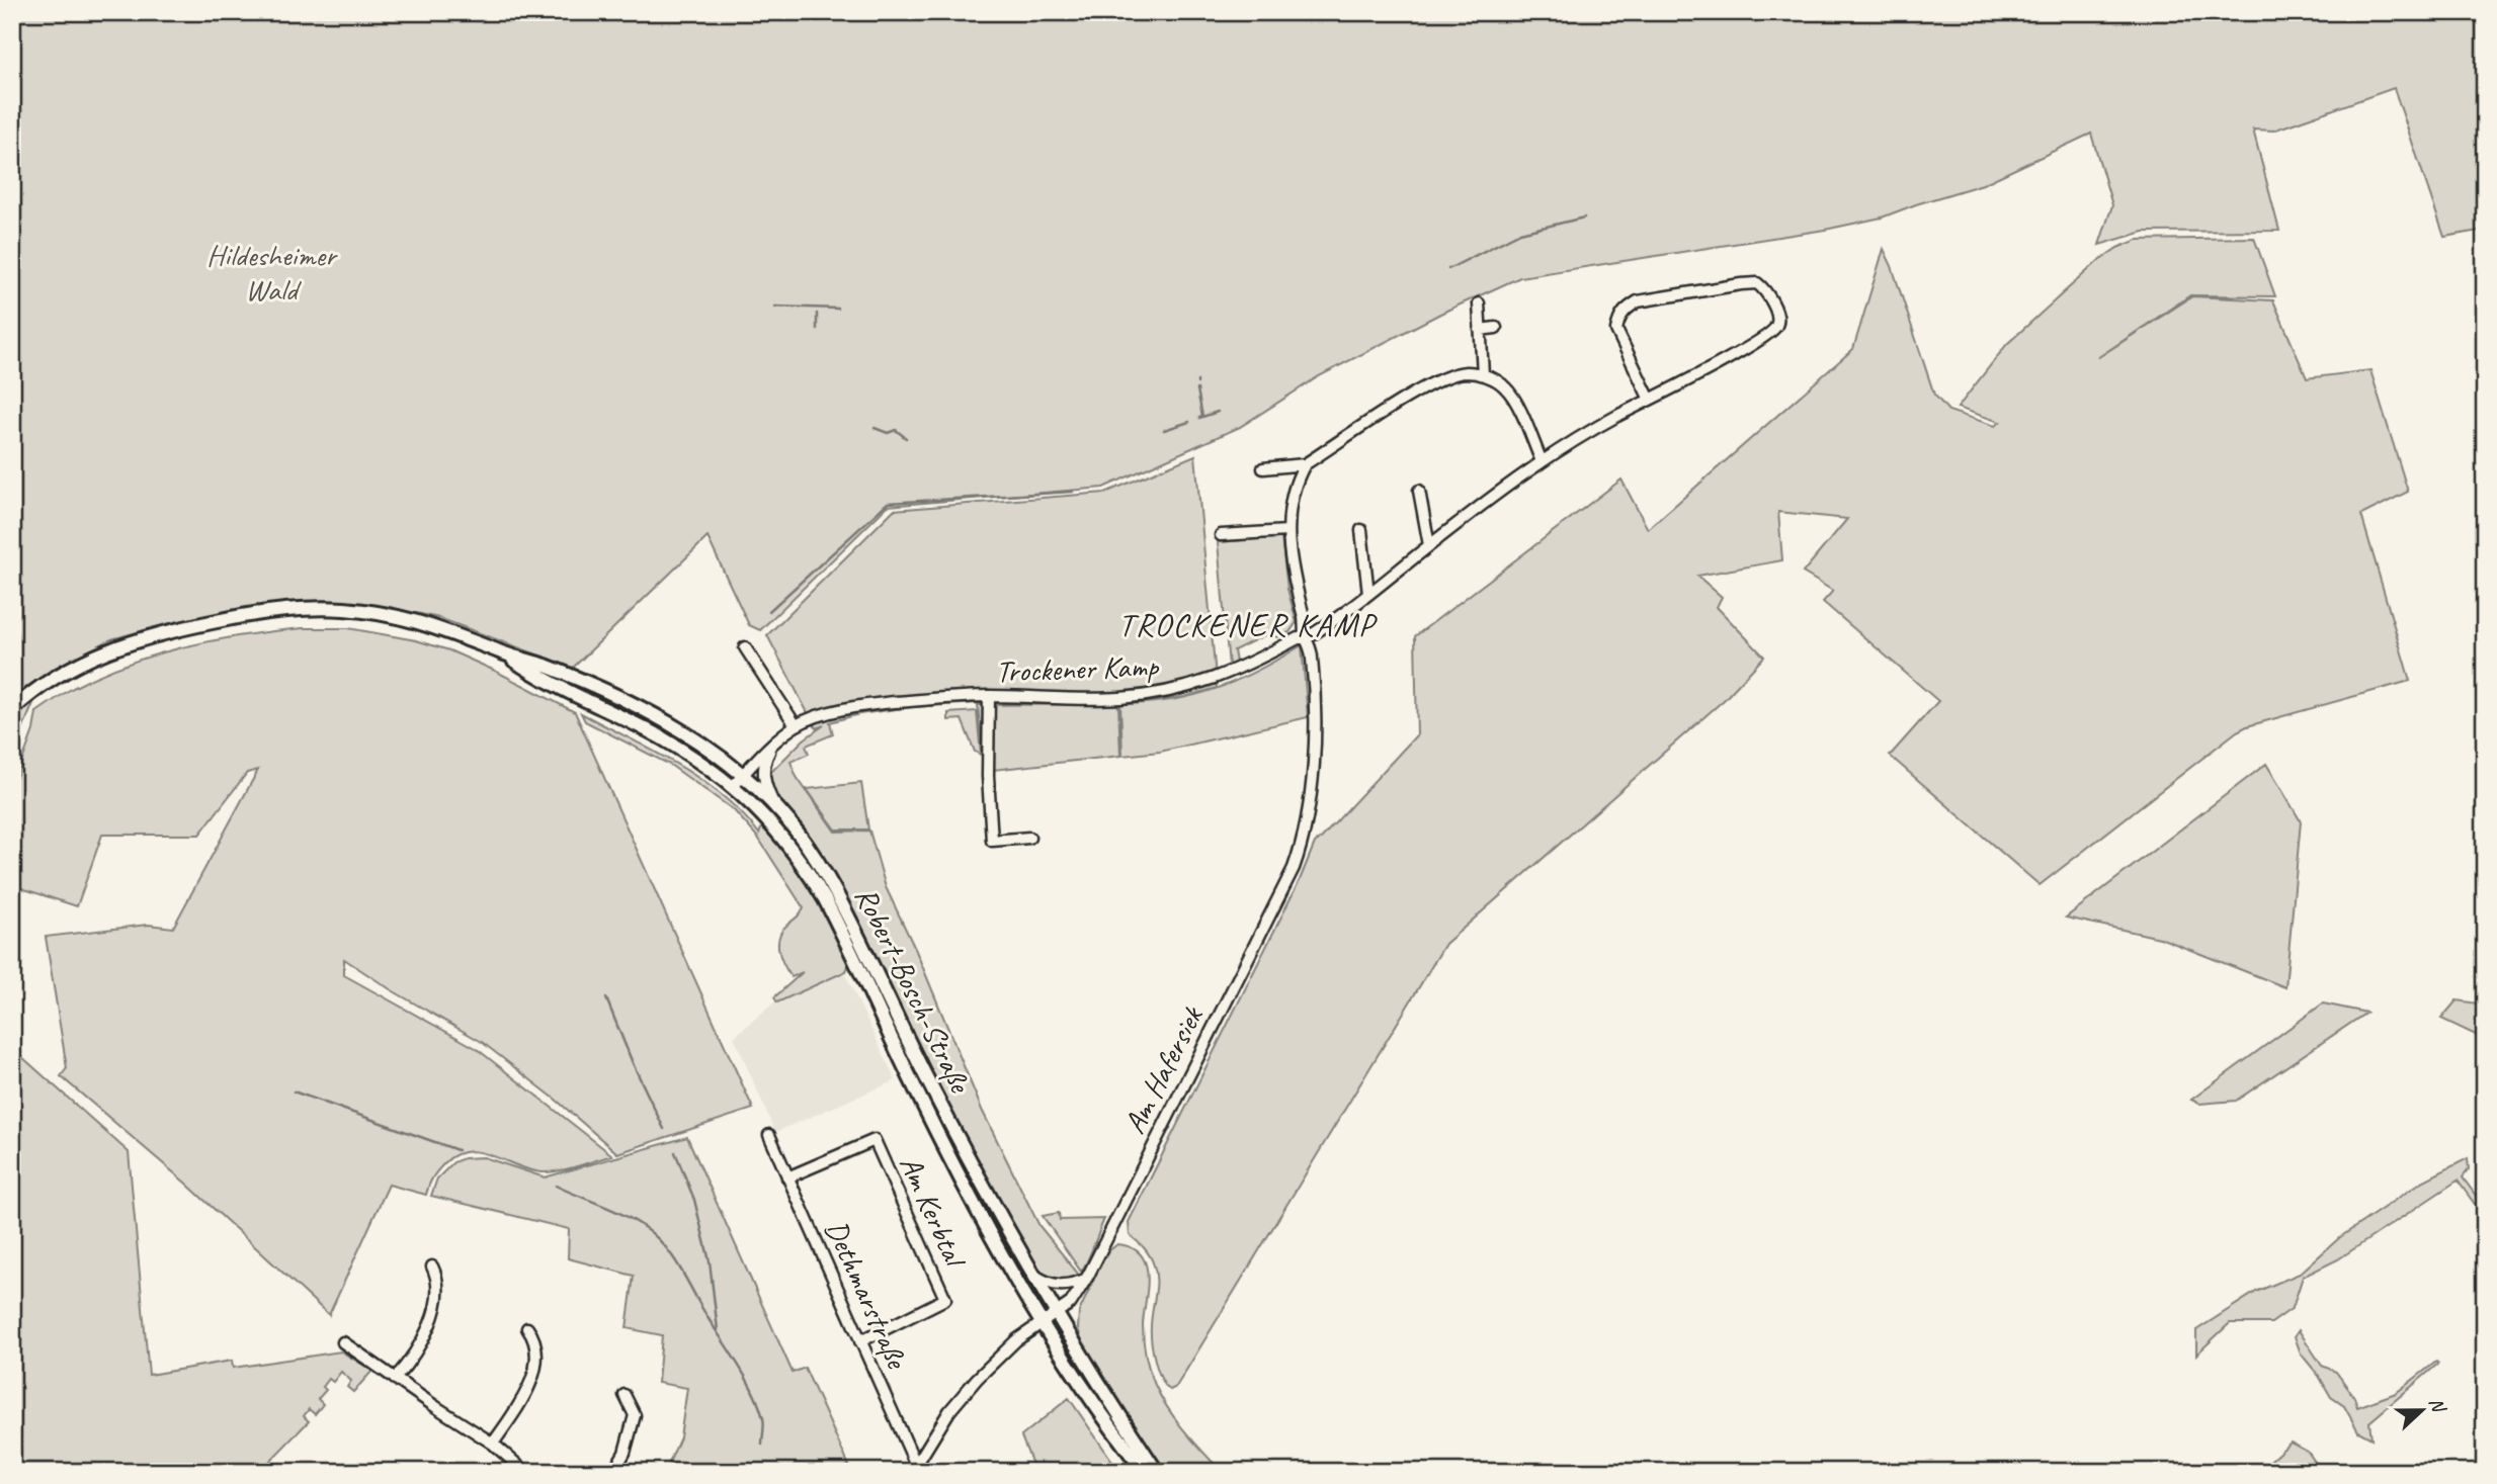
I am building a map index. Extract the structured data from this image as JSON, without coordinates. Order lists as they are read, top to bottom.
{
  "streets": {
    "main road": ["Robert-Bosch-Straße"],
    "street": [
      "Trockener Kamp",
      "Am Hafersiek",
      "Am Kerbtal",
      "Dethmarstraße"
    ]
  },
  "crossings": [
    ["Trockener Kamp", "Robert-Bosch-Straße"],
    ["Trockener Kamp", "Am Hafersiek"],
    ["Robert-Bosch-Straße", "Am Hafersiek"],
    ["Am Hafersiek", "Dethmarstraße"],
    ["Am Kerbtal", "Dethmarstraße"]
  ],
  "districts": ["TROCKENER KAMP"],
  "parks": ["Hildesheimer Wald"],
  "north": "right"
}
